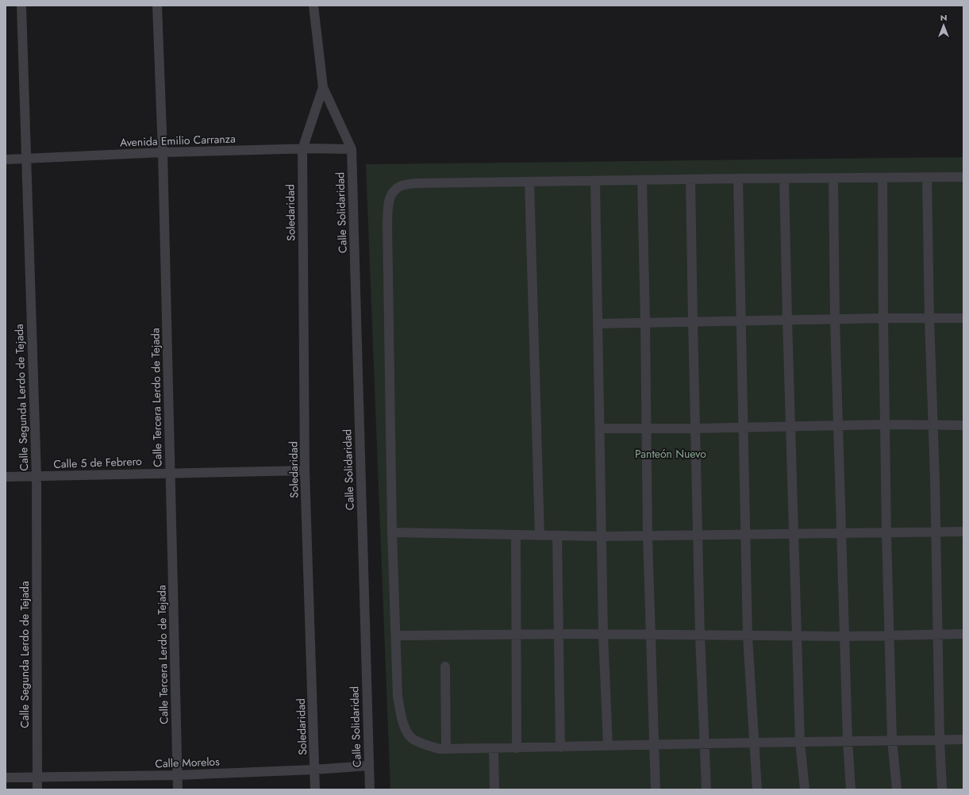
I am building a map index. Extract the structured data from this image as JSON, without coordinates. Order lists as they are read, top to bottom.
{
  "streets": {
    "street": [
      "Avenida Emilio Carranza",
      "Soledaridad",
      "Calle Solidaridad",
      "Calle Segunda Lerdo de Tejada",
      "Calle Tercera Lerdo de Tejada",
      "Calle 5 de Febrero",
      "Calle Morelos"
    ]
  },
  "crossings": [
    ["Avenida Emilio Carranza", "Soledaridad"],
    ["Avenida Emilio Carranza", "Calle Solidaridad"],
    ["Avenida Emilio Carranza", "Calle Segunda Lerdo de Tejada"],
    ["Avenida Emilio Carranza", "Calle Tercera Lerdo de Tejada"],
    ["Soledaridad", "Calle 5 de Febrero"],
    ["Soledaridad", "Calle Morelos"],
    ["Calle Solidaridad", "Calle Morelos"],
    ["Calle Segunda Lerdo de Tejada", "Calle 5 de Febrero"],
    ["Calle Segunda Lerdo de Tejada", "Calle Morelos"],
    ["Calle Tercera Lerdo de Tejada", "Calle 5 de Febrero"],
    ["Calle Tercera Lerdo de Tejada", "Calle Morelos"]
  ],
  "parks": ["Panteón Nuevo"],
  "north": "top"
}
